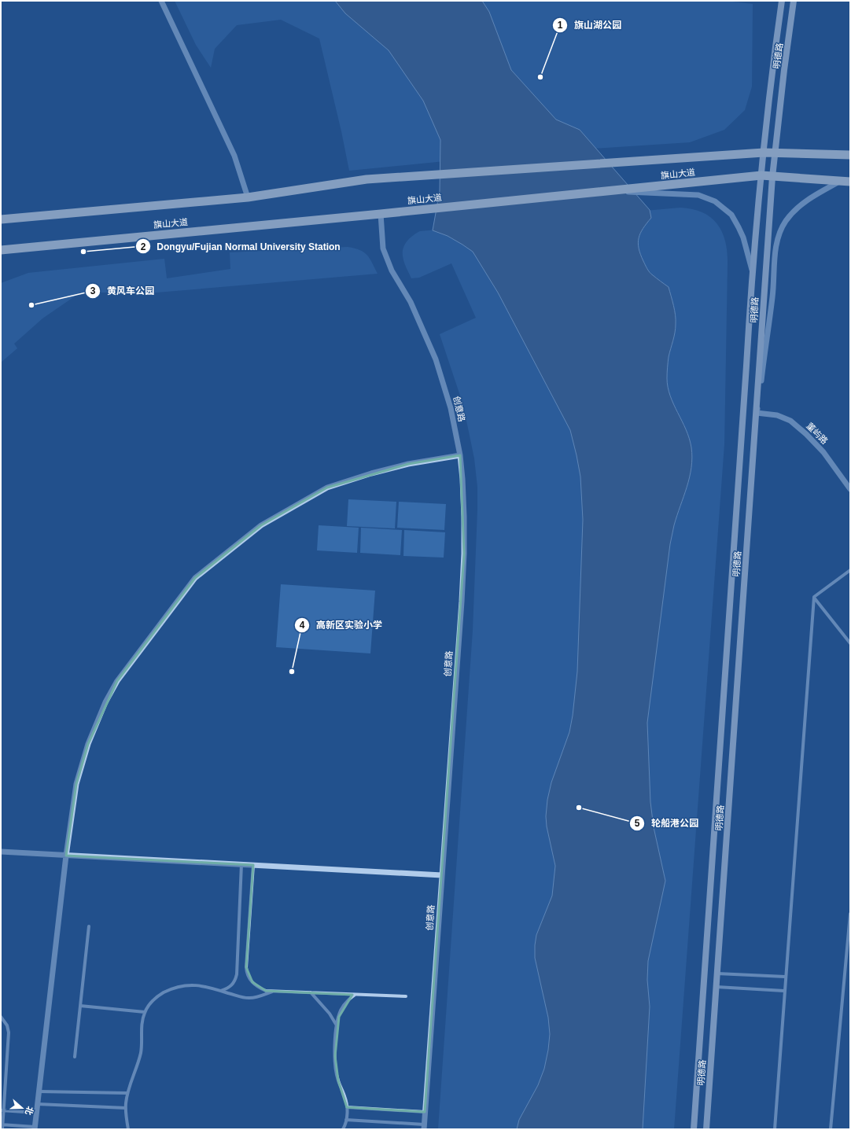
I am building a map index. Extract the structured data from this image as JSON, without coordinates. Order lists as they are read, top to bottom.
{
  "streets": {
    "highway": ["旗山大道"],
    "main road": ["明德路"],
    "street": ["创意路", "董屿路"]
  },
  "crossings": [
    ["明德路", "旗山大道"],
    ["明德路", "董屿路"],
    ["旗山大道", "创意路"]
  ],
  "places": [
    "旗山湖公园",
    "Dongyu/Fujian Normal University Station",
    "黄风车公园",
    "高新区实验小学",
    "轮船港公园"
  ],
  "north": "right"
}
